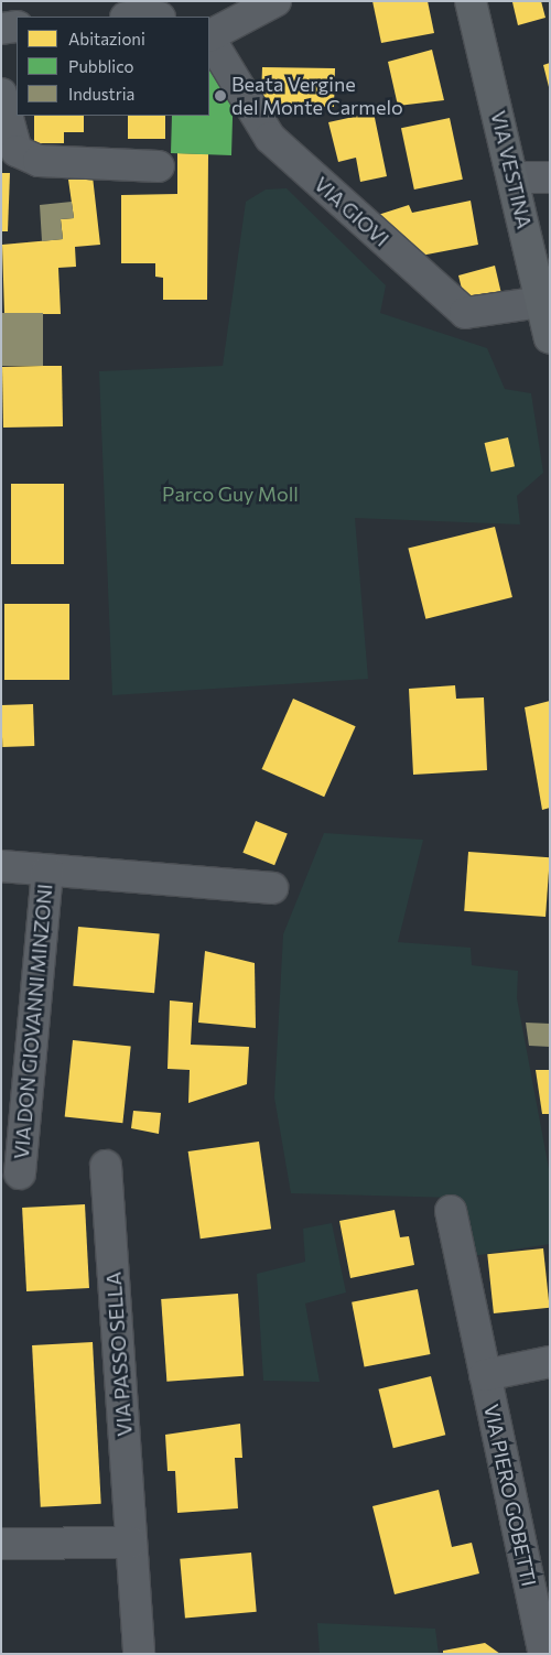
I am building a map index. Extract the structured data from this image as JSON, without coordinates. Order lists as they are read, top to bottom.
{
  "streets": {
    "main road": ["VIA VESTINA"],
    "street": [
      "VIA GIOVI",
      "VIA DON GIOVANNI MINZONI",
      "VIA PASSO SELLA",
      "VIA PIERO GOBETTI"
    ]
  },
  "crossings": [
    ["VIA VESTINA", "VIA GIOVI"]
  ],
  "parks": ["Parco Guy Moll"],
  "places": ["Beata Vergine del Monte Carmelo"],
  "legend": ["Abitazioni", "Pubblico", "Industria"]
}
